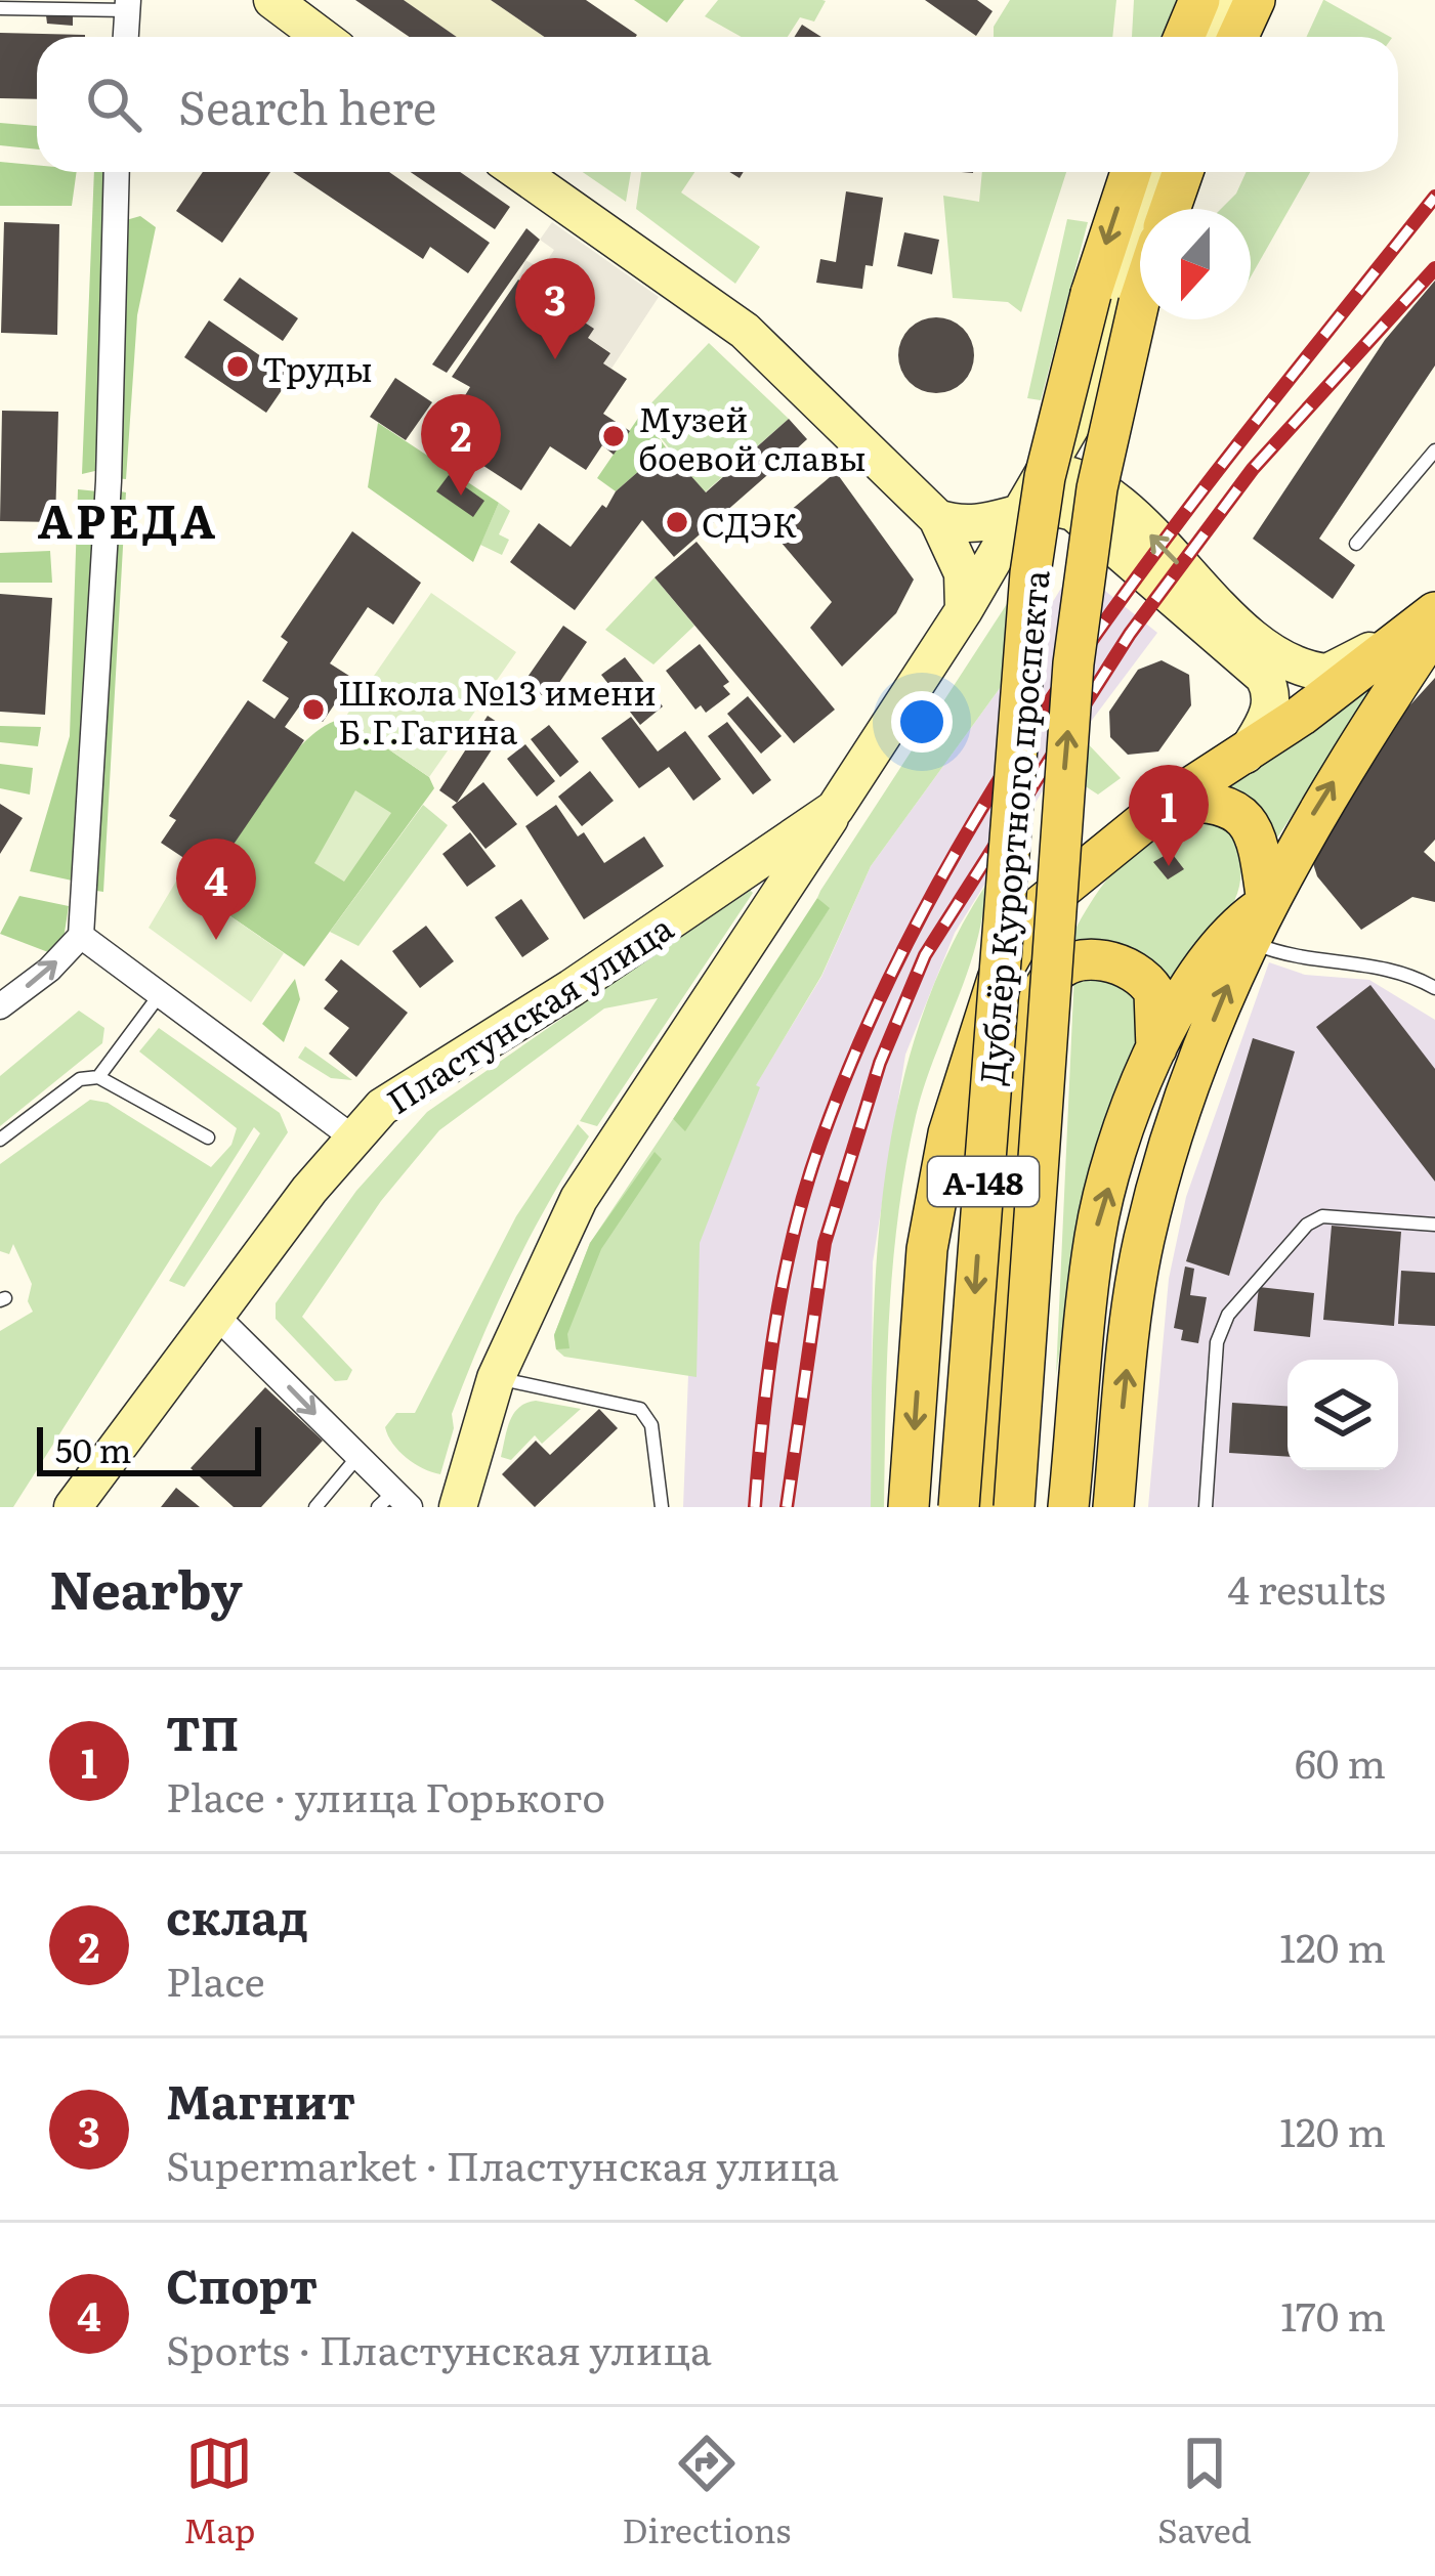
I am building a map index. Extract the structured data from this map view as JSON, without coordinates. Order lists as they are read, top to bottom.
{
  "streets": {
    "main road": ["Дублёр Курортного проспекта", "Пластунская улица", "А-148"]
  },
  "districts": ["АРЕДА"],
  "places": [
    "Труды",
    "Музей боевой славы",
    "СДЭК",
    "Школа №13 имени Б.Г.Гагина"
  ],
  "scale_bar": "50 m",
  "north": "bottom",
  "page": {
    "search": "Search here",
    "pins": [
      "3",
      "2",
      "1",
      "4"
    ],
    "scale": "50 m",
    "heading": ["Nearby", "4 results"],
    "list": [
      {
        "mark": "1",
        "name": "ТП",
        "note": "Place · улица Горького",
        "value": "60 m"
      },
      {
        "mark": "2",
        "name": "склад",
        "note": "Place",
        "value": "120 m"
      },
      {
        "mark": "3",
        "name": "Магнит",
        "note": "Supermarket · Пластунская улица",
        "value": "120 m"
      },
      {
        "mark": "4",
        "name": "Спорт",
        "note": "Sports · Пластунская улица",
        "value": "170 m"
      }
    ],
    "nav": ["Map", "Directions", "Saved"]
  }
}
